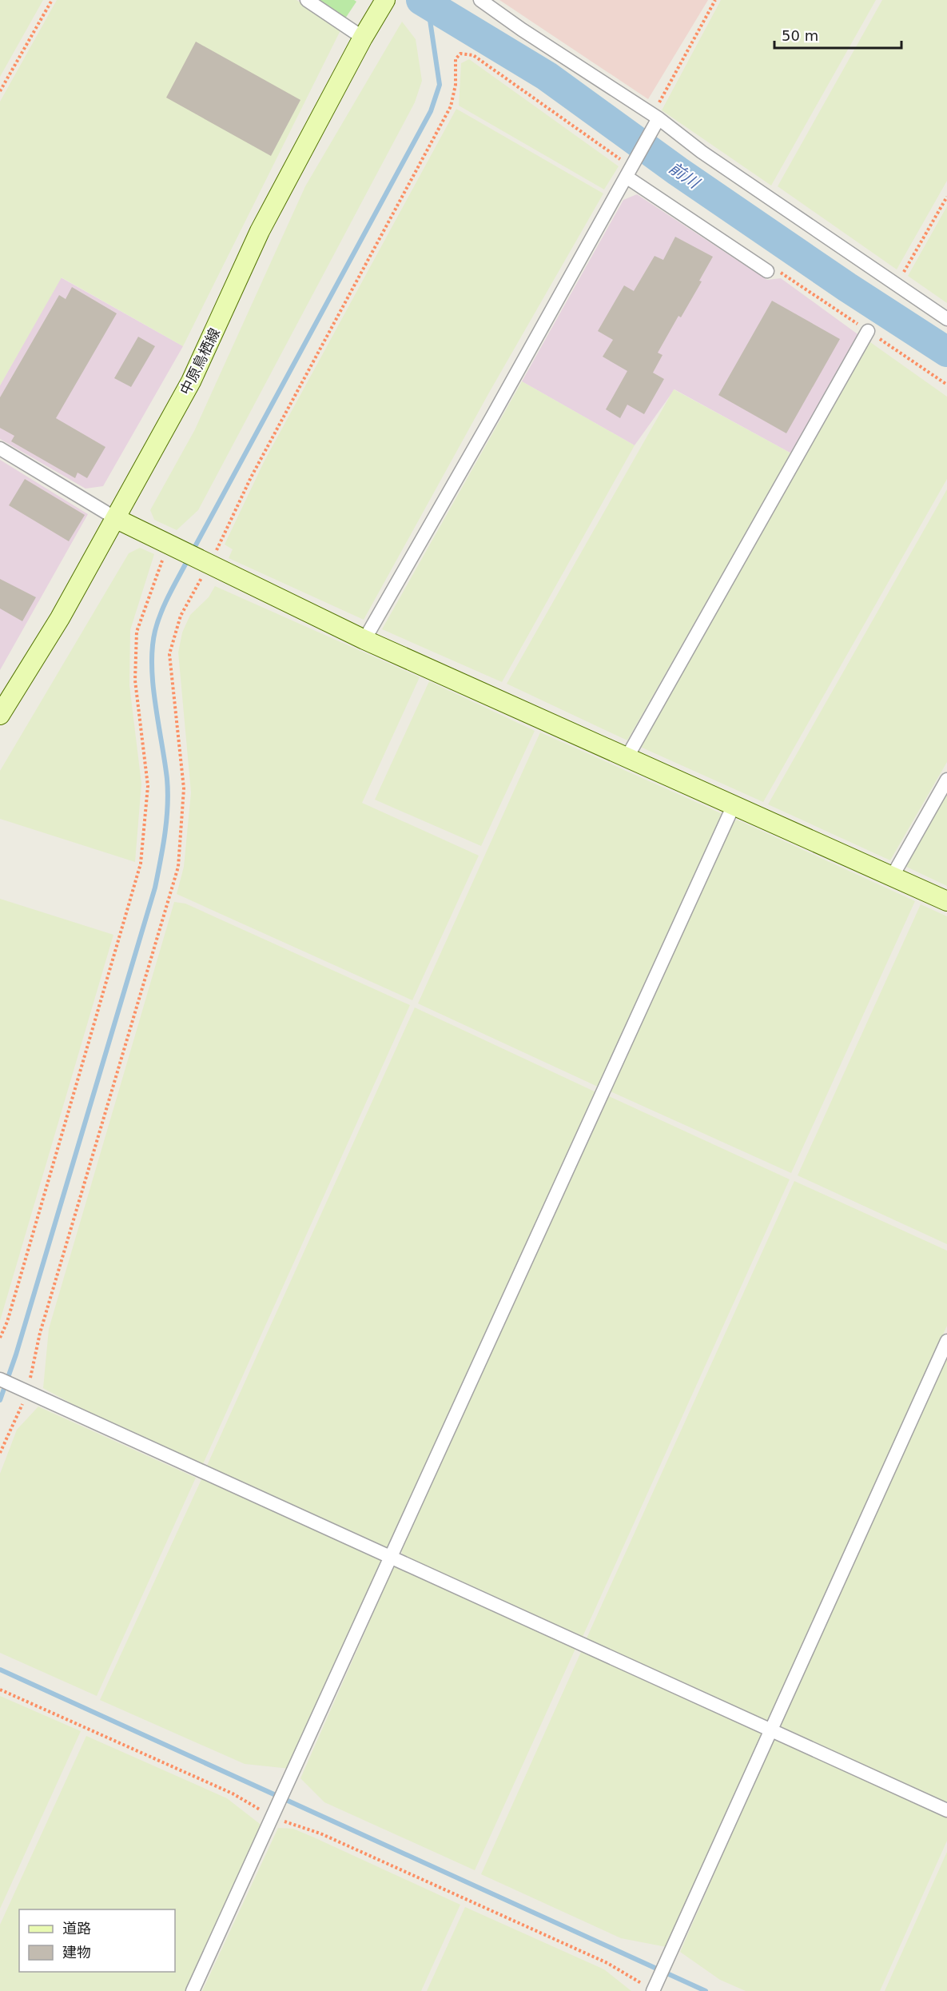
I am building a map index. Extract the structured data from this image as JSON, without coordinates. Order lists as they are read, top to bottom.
{
  "streets": {
    "street": ["中原鳥栖線"]
  },
  "water": ["前川"],
  "legend": ["道路", "建物"],
  "scale_bar": "50 m"
}
